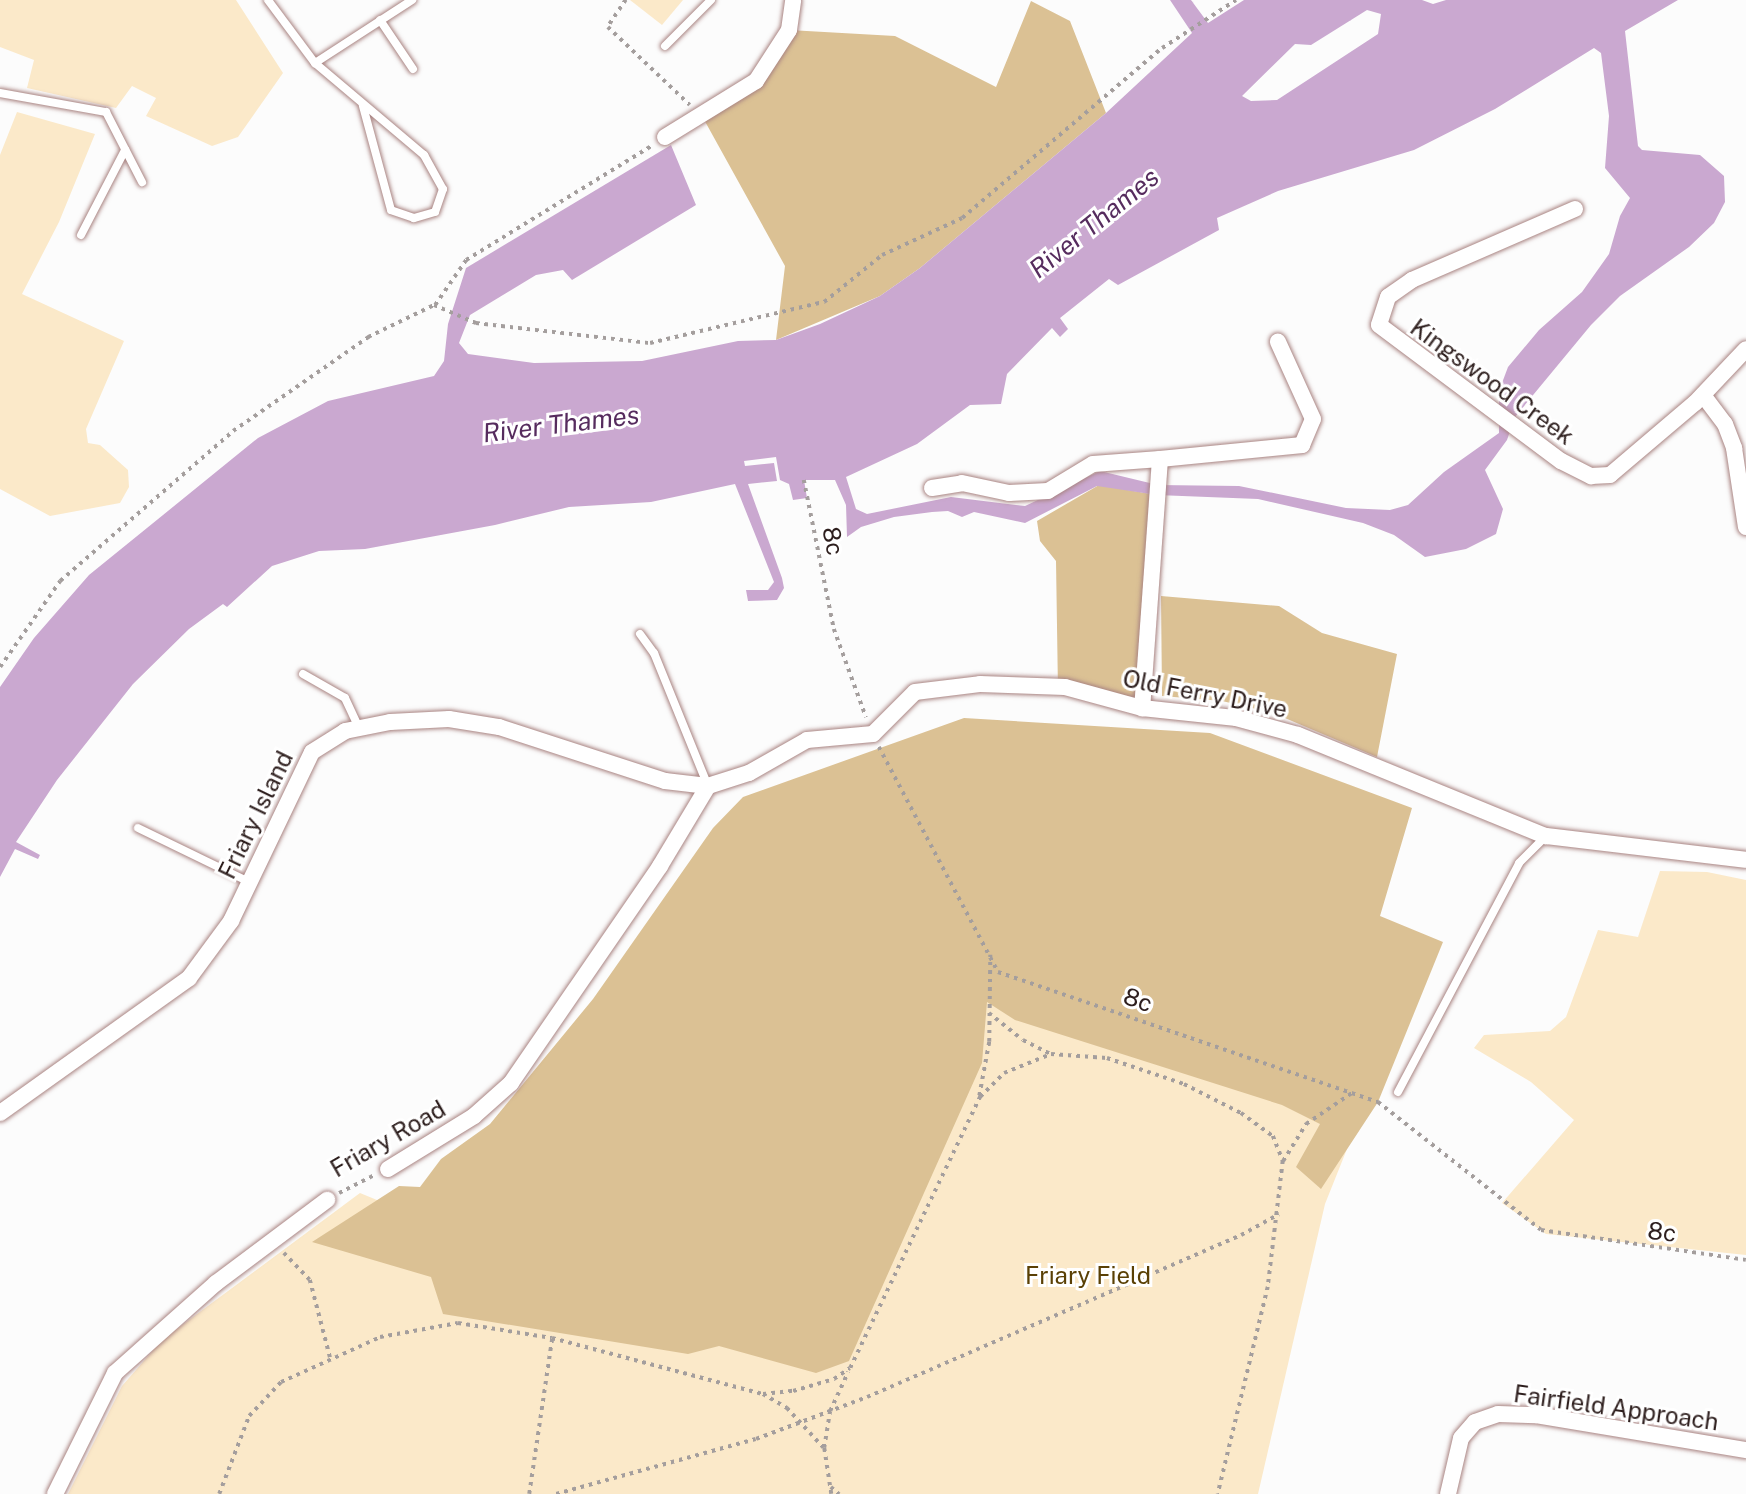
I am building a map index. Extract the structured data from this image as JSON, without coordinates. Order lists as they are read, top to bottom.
{
  "streets": {
    "street": [
      "Kingswood Creek",
      "Old Ferry Drive",
      "Friary Island",
      "Friary Road",
      "Fairfield Approach"
    ],
    "path": ["8c"]
  },
  "crossings": [
    ["8c", "Old Ferry Drive"],
    ["Friary Island", "Friary Road"]
  ],
  "water": ["River Thames"],
  "parks": ["Friary Field"]
}
